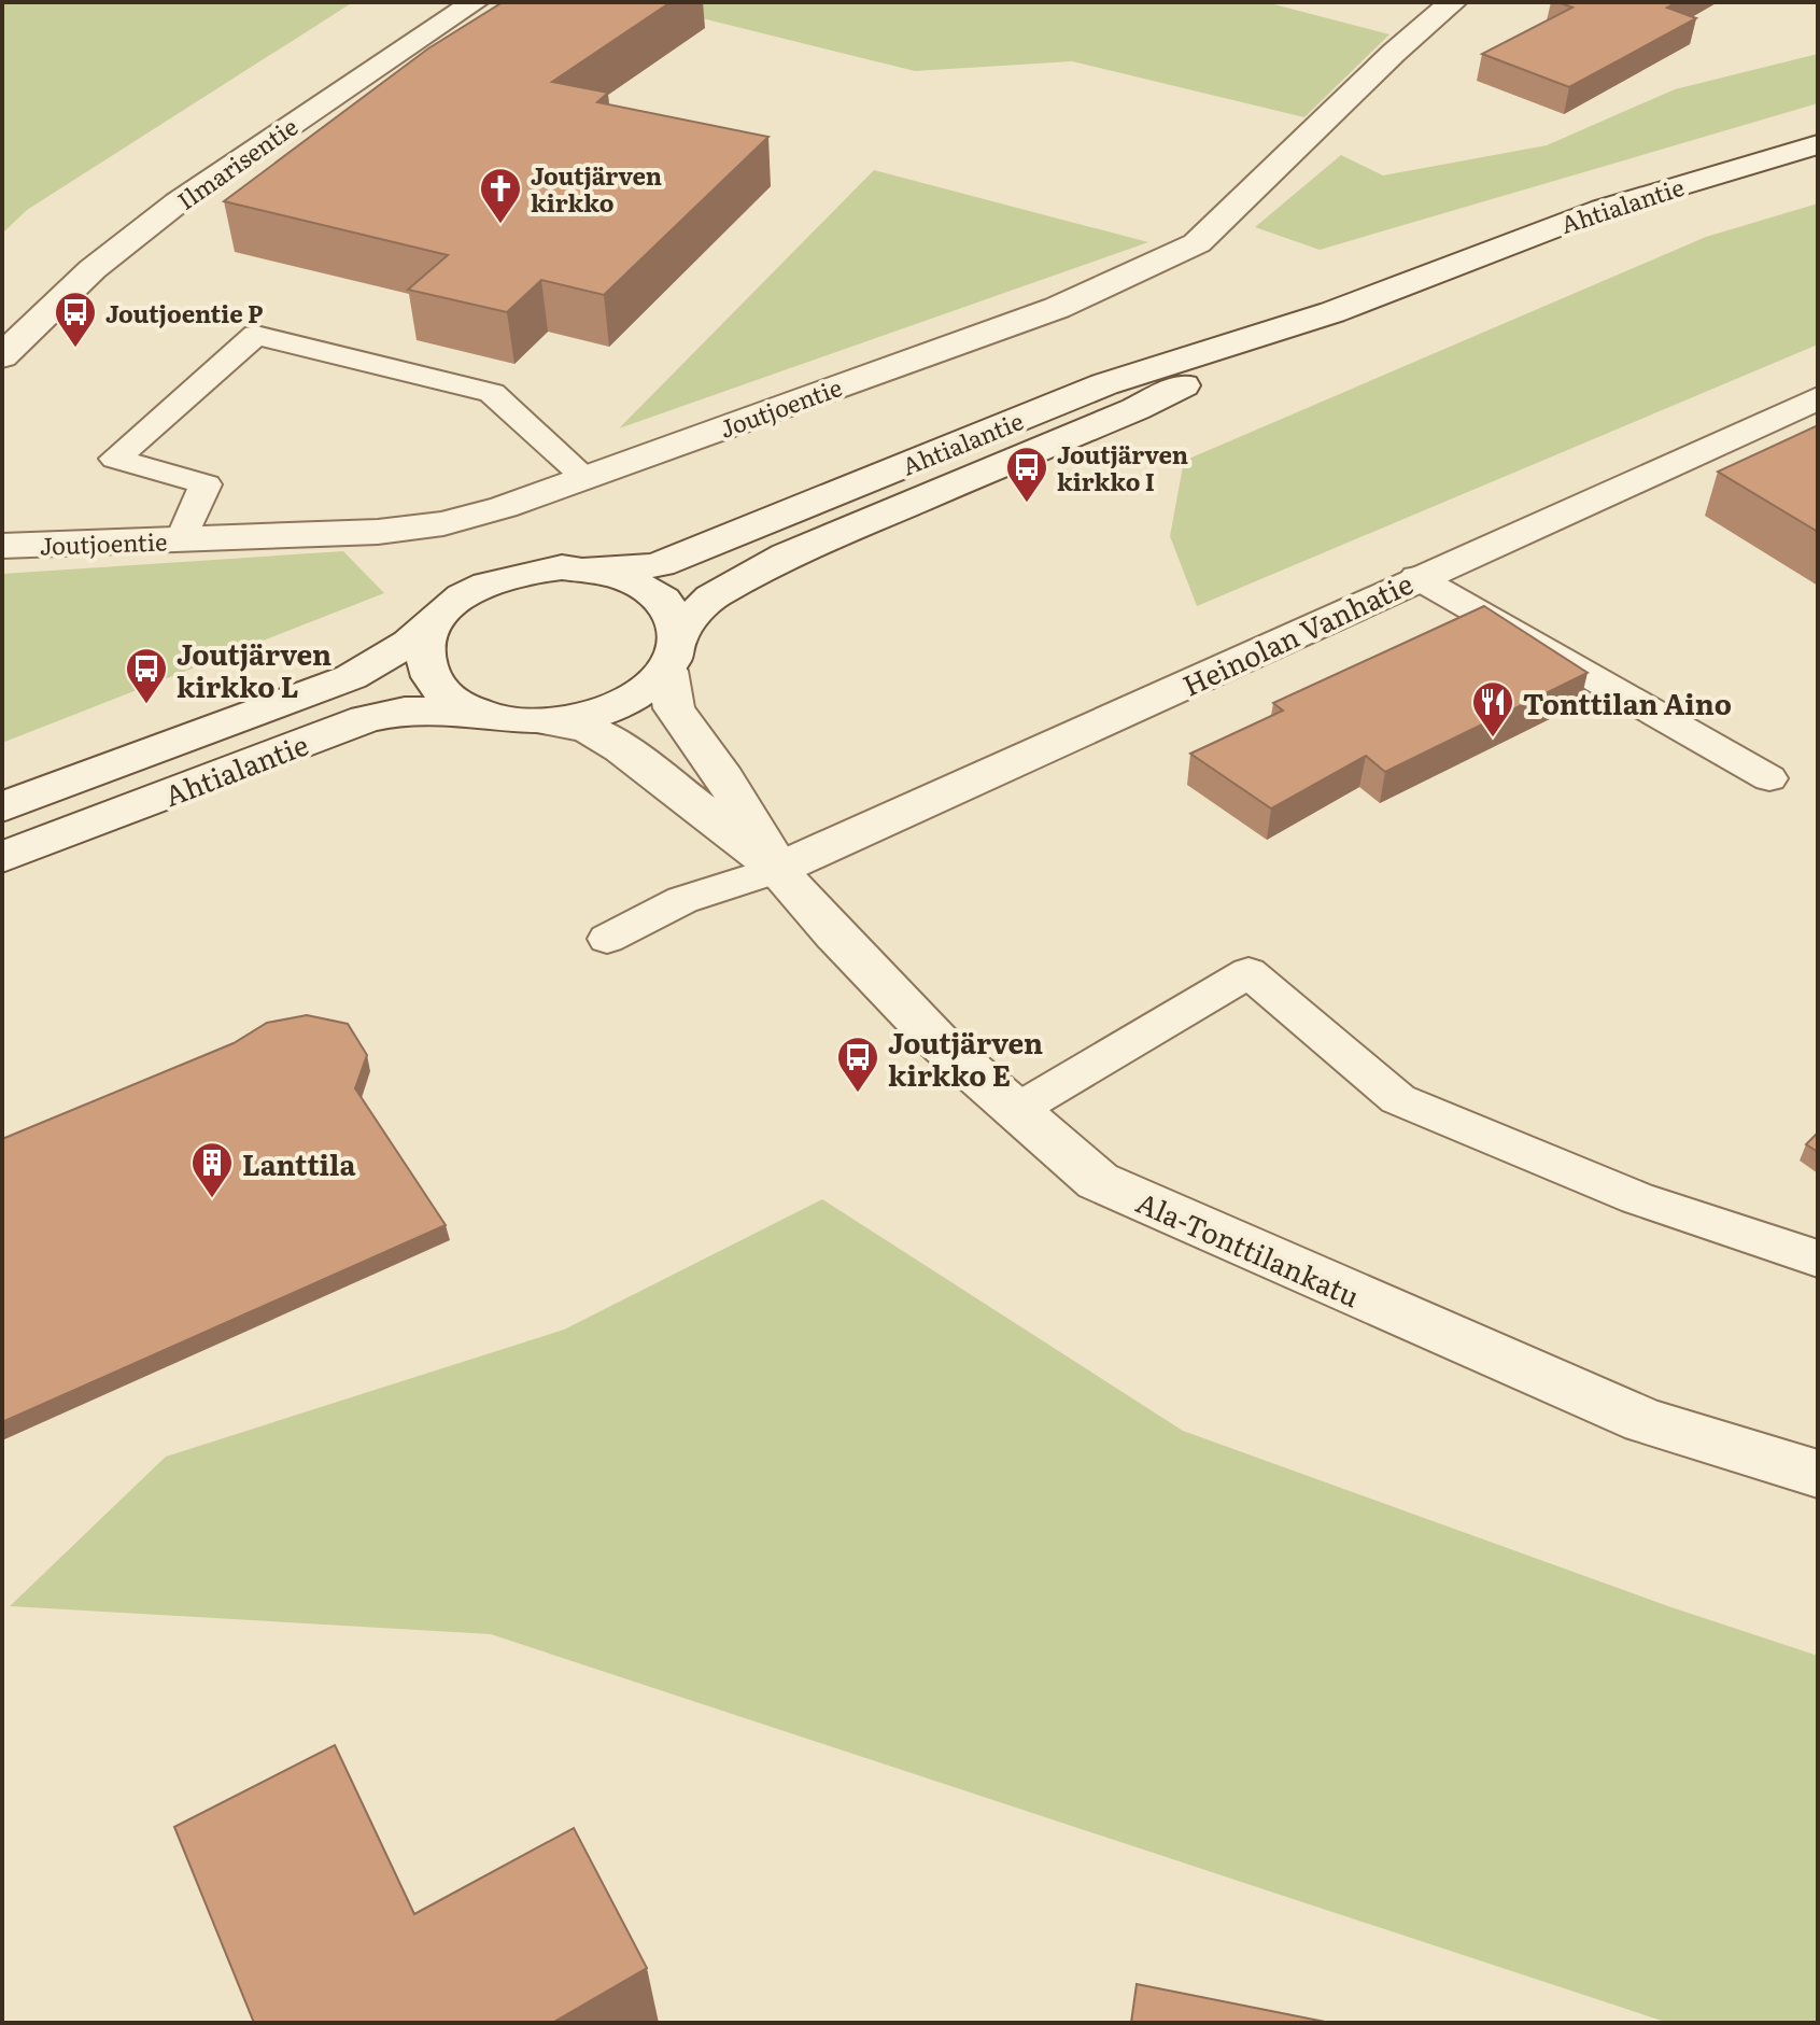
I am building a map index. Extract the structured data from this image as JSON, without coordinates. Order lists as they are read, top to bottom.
{
  "streets": {
    "street": [
      "Ilmarisentie",
      "Ahtialantie",
      "Joutjoentie",
      "Heinolan Vanhatie",
      "Ala-Tonttilankatu"
    ]
  },
  "crossings": [
    ["Ahtialantie", "Ala-Tonttilankatu"],
    ["Heinolan Vanhatie", "Ala-Tonttilankatu"]
  ],
  "places": {
    "church": ["Joutjärven kirkko"],
    "bus stop": [
      "Joutjoentie P",
      "Joutjärven kirkko I",
      "Joutjärven kirkko L",
      "Joutjärven kirkko E"
    ],
    "restaurant": ["Tonttilan Aino"],
    "building": ["Lanttila"]
  }
}
